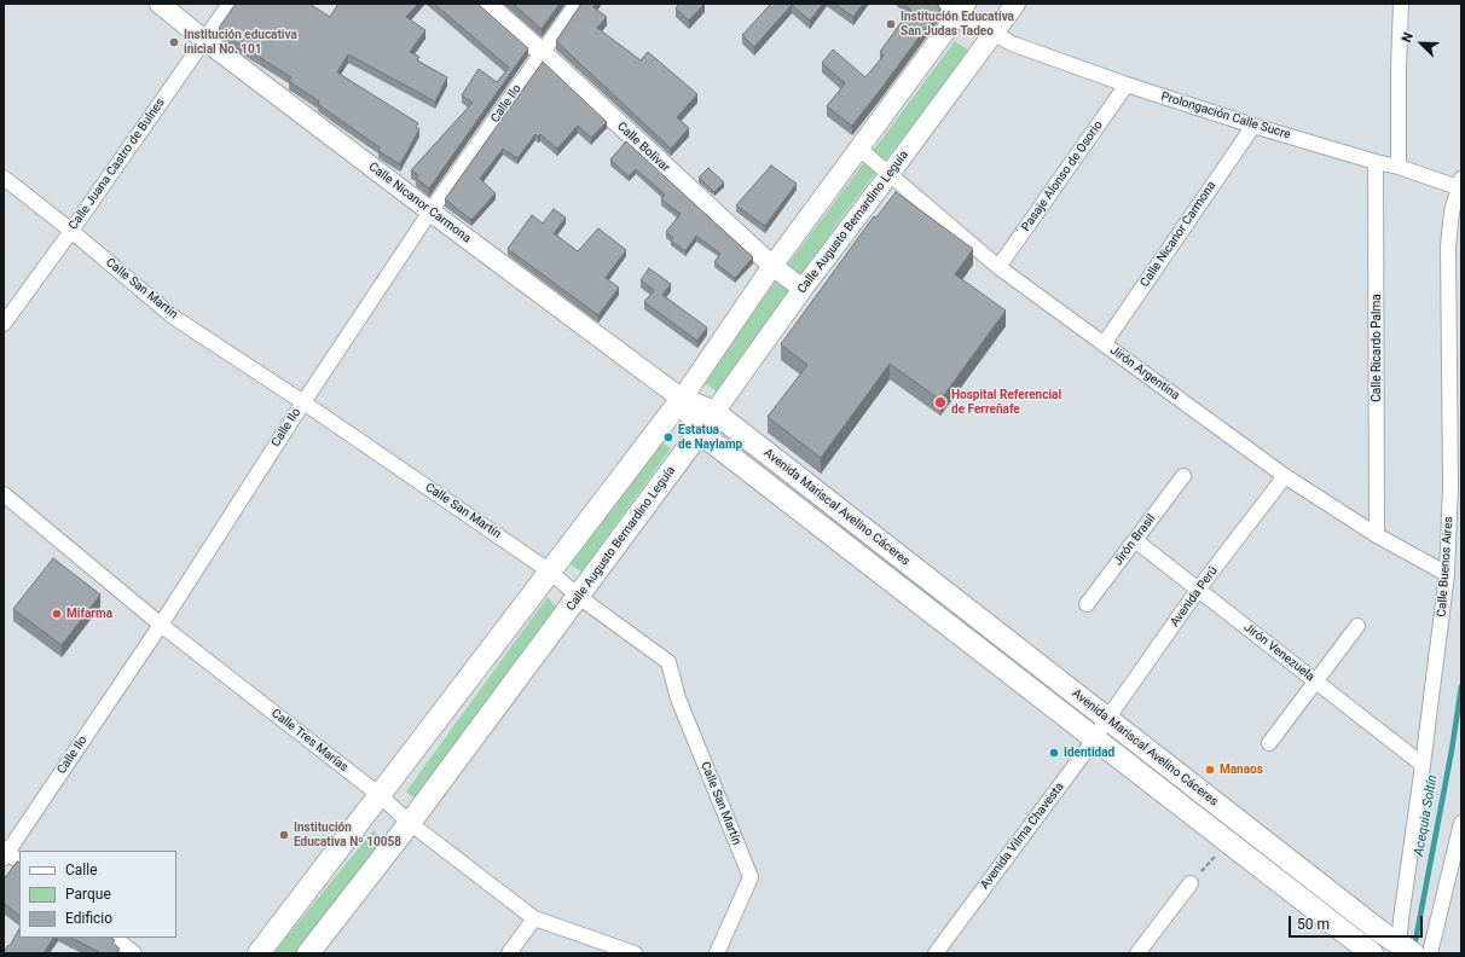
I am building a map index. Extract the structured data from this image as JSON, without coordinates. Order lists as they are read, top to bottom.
{
  "streets": {
    "main road": ["Calle Augusto Bernardino Leguía", "Avenida Mariscal Avelino Cáceres"],
    "street": [
      "Calle Ilo",
      "Prolongación Calle Sucre",
      "Calle Bolívar",
      "Calle Juana Castro de Bulnes",
      "Pasaje Alonso de Osorio",
      "Calle Nicanor Carmona",
      "Calle San Martín",
      "Calle Ricardo Palma",
      "Jirón Argentina",
      "Jirón Brasil",
      "Calle Buenos Aires",
      "Avenida Perú",
      "Jirón Venezuela",
      "Calle Tres Marías",
      "Avenida Vilma Chavesta"
    ]
  },
  "crossings": [
    ["Calle Ilo", "Calle Bolívar"],
    ["Calle Ilo", "Calle Nicanor Carmona"],
    ["Calle Ilo", "Calle San Martín"],
    ["Calle Ilo", "Calle Tres Marías"],
    ["Prolongación Calle Sucre", "Pasaje Alonso de Osorio"],
    ["Prolongación Calle Sucre", "Calle Nicanor Carmona"],
    ["Prolongación Calle Sucre", "Calle Augusto Bernardino Leguía"],
    ["Prolongación Calle Sucre", "Calle Ricardo Palma"],
    ["Prolongación Calle Sucre", "Calle Buenos Aires"],
    ["Calle Bolívar", "Calle Augusto Bernardino Leguía"],
    ["Calle Juana Castro de Bulnes", "Calle Nicanor Carmona"],
    ["Calle Juana Castro de Bulnes", "Calle San Martín"],
    ["Pasaje Alonso de Osorio", "Jirón Argentina"],
    ["Calle Nicanor Carmona", "Jirón Argentina"],
    ["Calle Nicanor Carmona", "Avenida Mariscal Avelino Cáceres"],
    ["Calle Augusto Bernardino Leguía", "Calle San Martín"],
    ["Calle Augusto Bernardino Leguía", "Jirón Argentina"],
    ["Calle Augusto Bernardino Leguía", "Avenida Mariscal Avelino Cáceres"],
    ["Calle Augusto Bernardino Leguía", "Calle Tres Marías"],
    ["Calle Ricardo Palma", "Jirón Argentina"],
    ["Jirón Argentina", "Calle Buenos Aires"],
    ["Jirón Argentina", "Avenida Perú"],
    ["Avenida Mariscal Avelino Cáceres", "Calle Buenos Aires"],
    ["Avenida Mariscal Avelino Cáceres", "Avenida Perú"],
    ["Avenida Mariscal Avelino Cáceres", "Avenida Vilma Chavesta"],
    ["Jirón Brasil", "Jirón Venezuela"],
    ["Calle Buenos Aires", "Jirón Venezuela"],
    ["Avenida Perú", "Jirón Venezuela"],
    ["Avenida Perú", "Avenida Vilma Chavesta"]
  ],
  "water": ["Acequia Soltín"],
  "places": [
    "Institución Educativa San Judas Tadeo",
    "Institución educativa inicial No. 101",
    "Hospital Referencial de Ferreñafe",
    "Estatua de Naylamp",
    "Mifarma",
    "Identidad",
    "Manaos",
    "Institución Educativa Nº 10058"
  ],
  "legend": ["Calle", "Parque", "Edificio"],
  "scale_bar": "50 m",
  "north": "top left"
}
